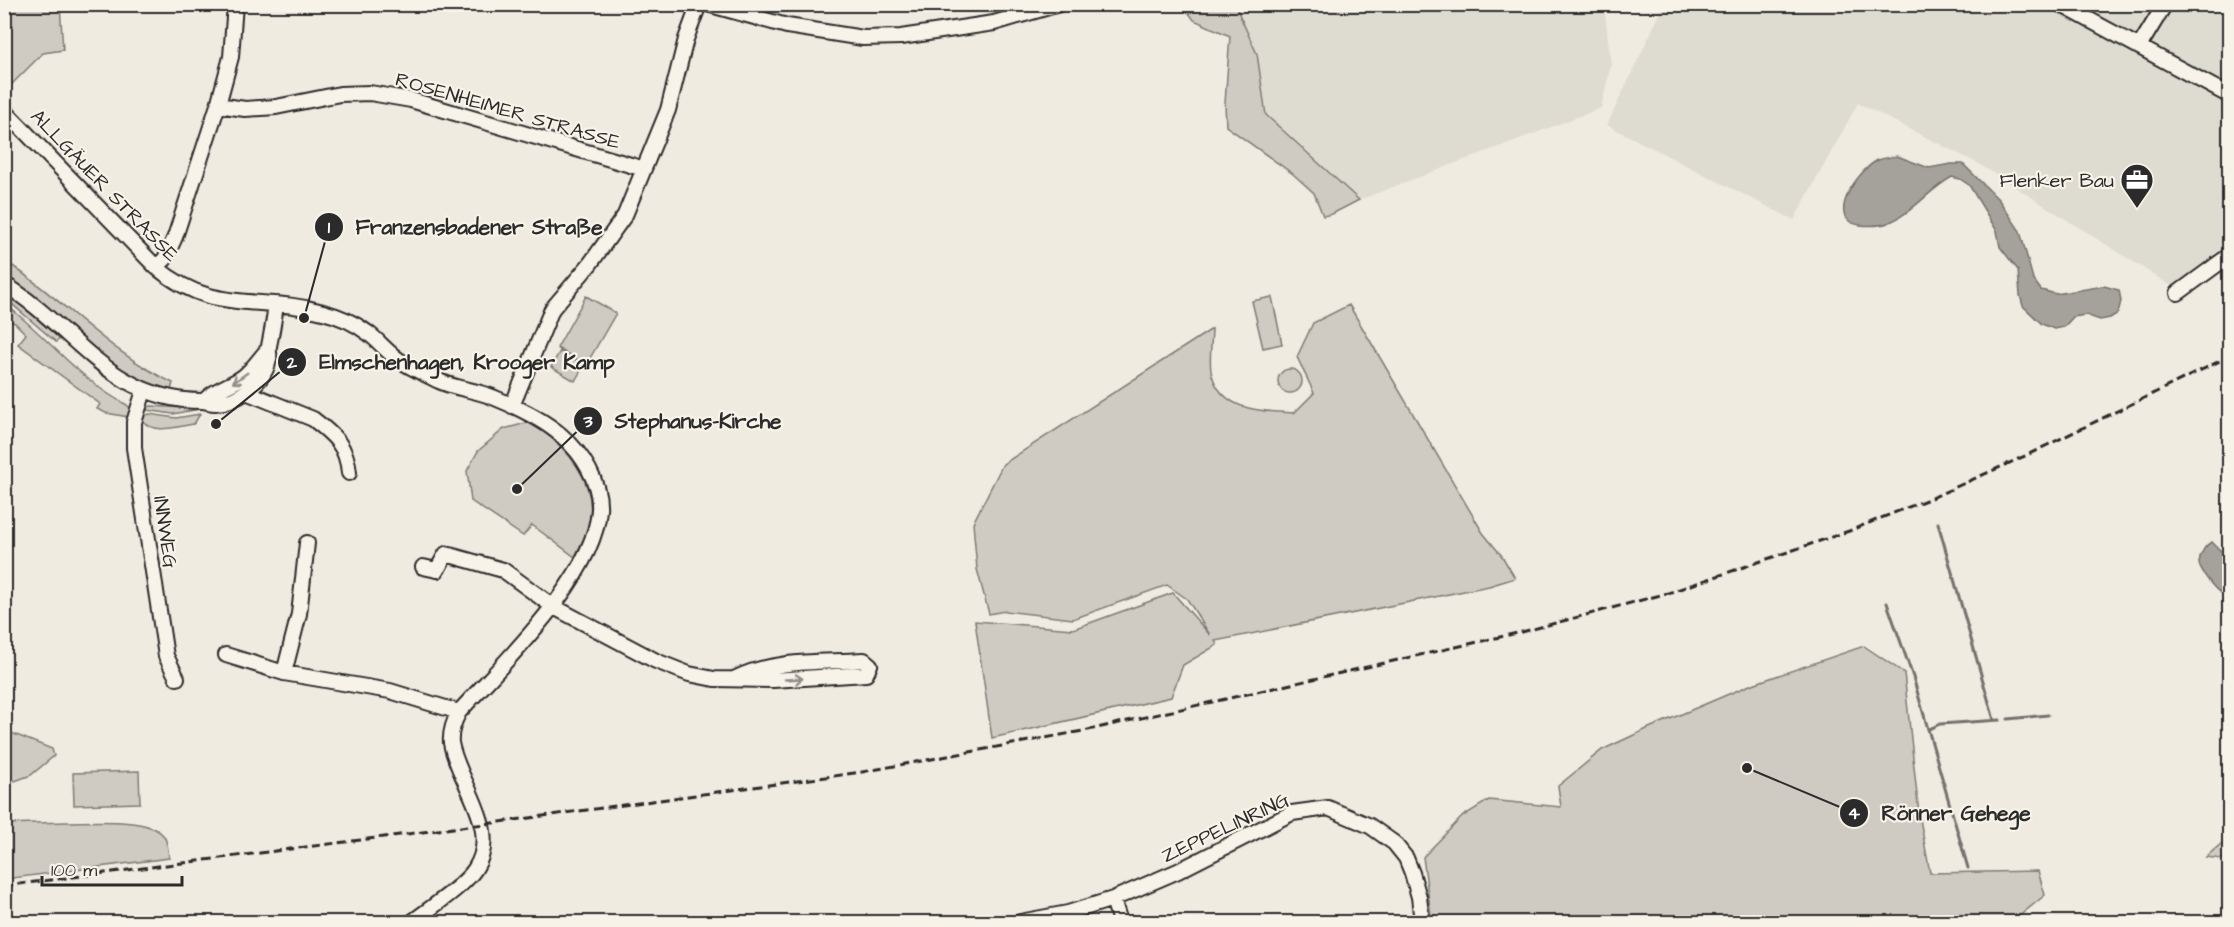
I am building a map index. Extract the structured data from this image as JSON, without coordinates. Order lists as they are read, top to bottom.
{
  "streets": {
    "street": [
      "ROSENHEIMER STRASSE",
      "ALLGÄUER STRASSE",
      "INNWEG",
      "ZEPPELINRING"
    ]
  },
  "places": {
    "office": ["Flenker Bau"],
    "other": [
      "Franzensbadener Straße",
      "Elmschenhagen, Krooger Kamp",
      "Stephanus-Kirche",
      "Rönner Gehege"
    ]
  },
  "scale_bar": "100 m"
}
